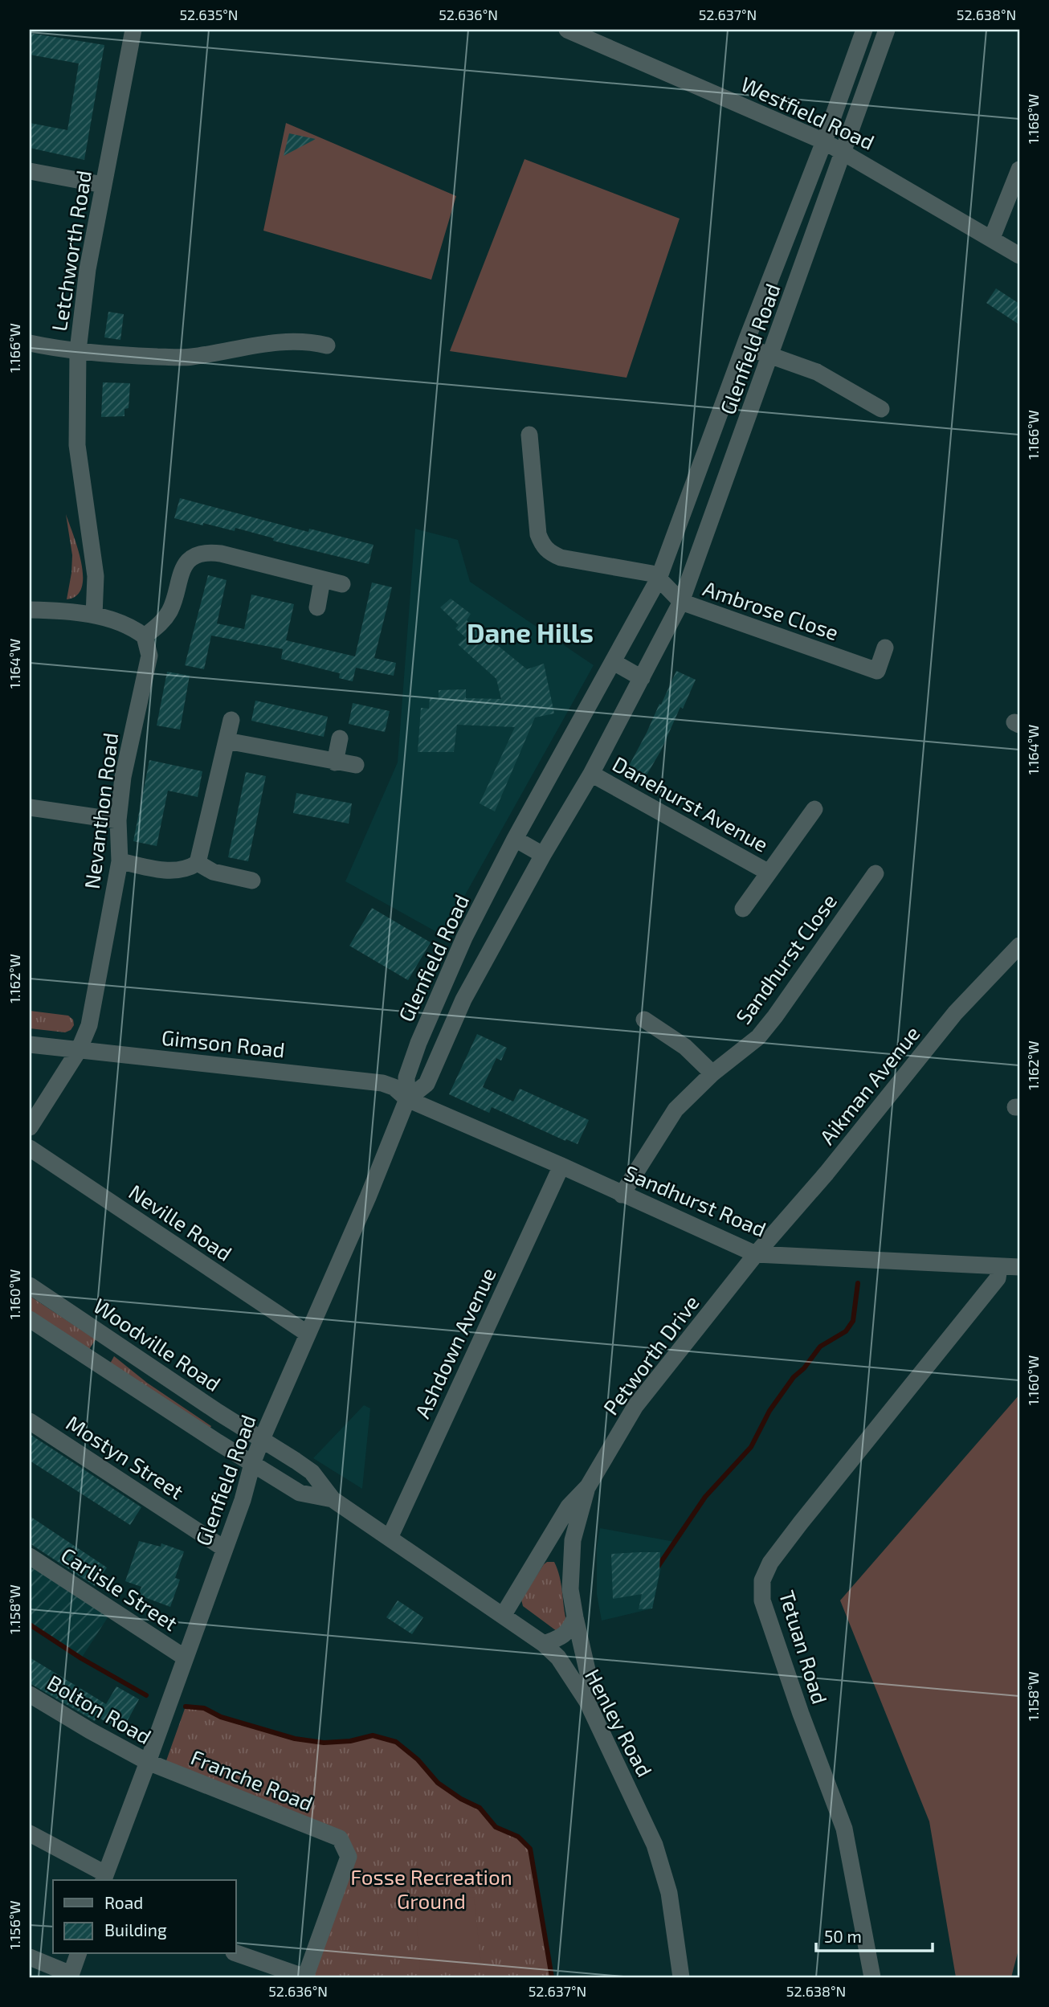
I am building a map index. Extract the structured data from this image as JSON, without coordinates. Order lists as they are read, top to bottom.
{
  "streets": {
    "street": [
      "Westfield Road",
      "Letchworth Road",
      "Glenfield Road",
      "Ambrose Close",
      "Danehurst Avenue",
      "Nevanthon Road",
      "Sandhurst Close",
      "Gimson Road",
      "Aikman Avenue",
      "Sandhurst Road",
      "Neville Road",
      "Ashdown Avenue",
      "Woodville Road",
      "Petworth Drive",
      "Mostyn Street",
      "Carlisle Street",
      "Tetuan Road",
      "Bolton Road",
      "Henley Road",
      "Franche Road"
    ]
  },
  "crossings": [
    ["Westfield Road", "Glenfield Road"],
    ["Glenfield Road", "Ambrose Close"],
    ["Glenfield Road", "Danehurst Avenue"],
    ["Glenfield Road", "Gimson Road"],
    ["Glenfield Road", "Sandhurst Road"],
    ["Glenfield Road", "Neville Road"],
    ["Glenfield Road", "Woodville Road"],
    ["Glenfield Road", "Mostyn Street"],
    ["Glenfield Road", "Carlisle Street"],
    ["Glenfield Road", "Bolton Road"],
    ["Glenfield Road", "Henley Road"],
    ["Glenfield Road", "Franche Road"],
    ["Nevanthon Road", "Gimson Road"],
    ["Sandhurst Close", "Sandhurst Road"],
    ["Gimson Road", "Sandhurst Road"],
    ["Aikman Avenue", "Sandhurst Road"],
    ["Aikman Avenue", "Petworth Drive"],
    ["Sandhurst Road", "Ashdown Avenue"],
    ["Sandhurst Road", "Petworth Drive"],
    ["Sandhurst Road", "Tetuan Road"],
    ["Ashdown Avenue", "Henley Road"],
    ["Woodville Road", "Henley Road"],
    ["Petworth Drive", "Henley Road"],
    ["Bolton Road", "Franche Road"]
  ],
  "districts": ["Dane Hills"],
  "parks": ["Fosse Recreation Ground"],
  "legend": ["Road", "Building"],
  "scale_bar": "50 m",
  "coordinates": [
    "52.635°N",
    "52.636°N",
    "52.637°N",
    "52.638°N",
    "1.168°W",
    "1.166°W",
    "1.164°W",
    "1.162°W",
    "1.160°W",
    "1.158°W",
    "1.156°W"
  ]
}
